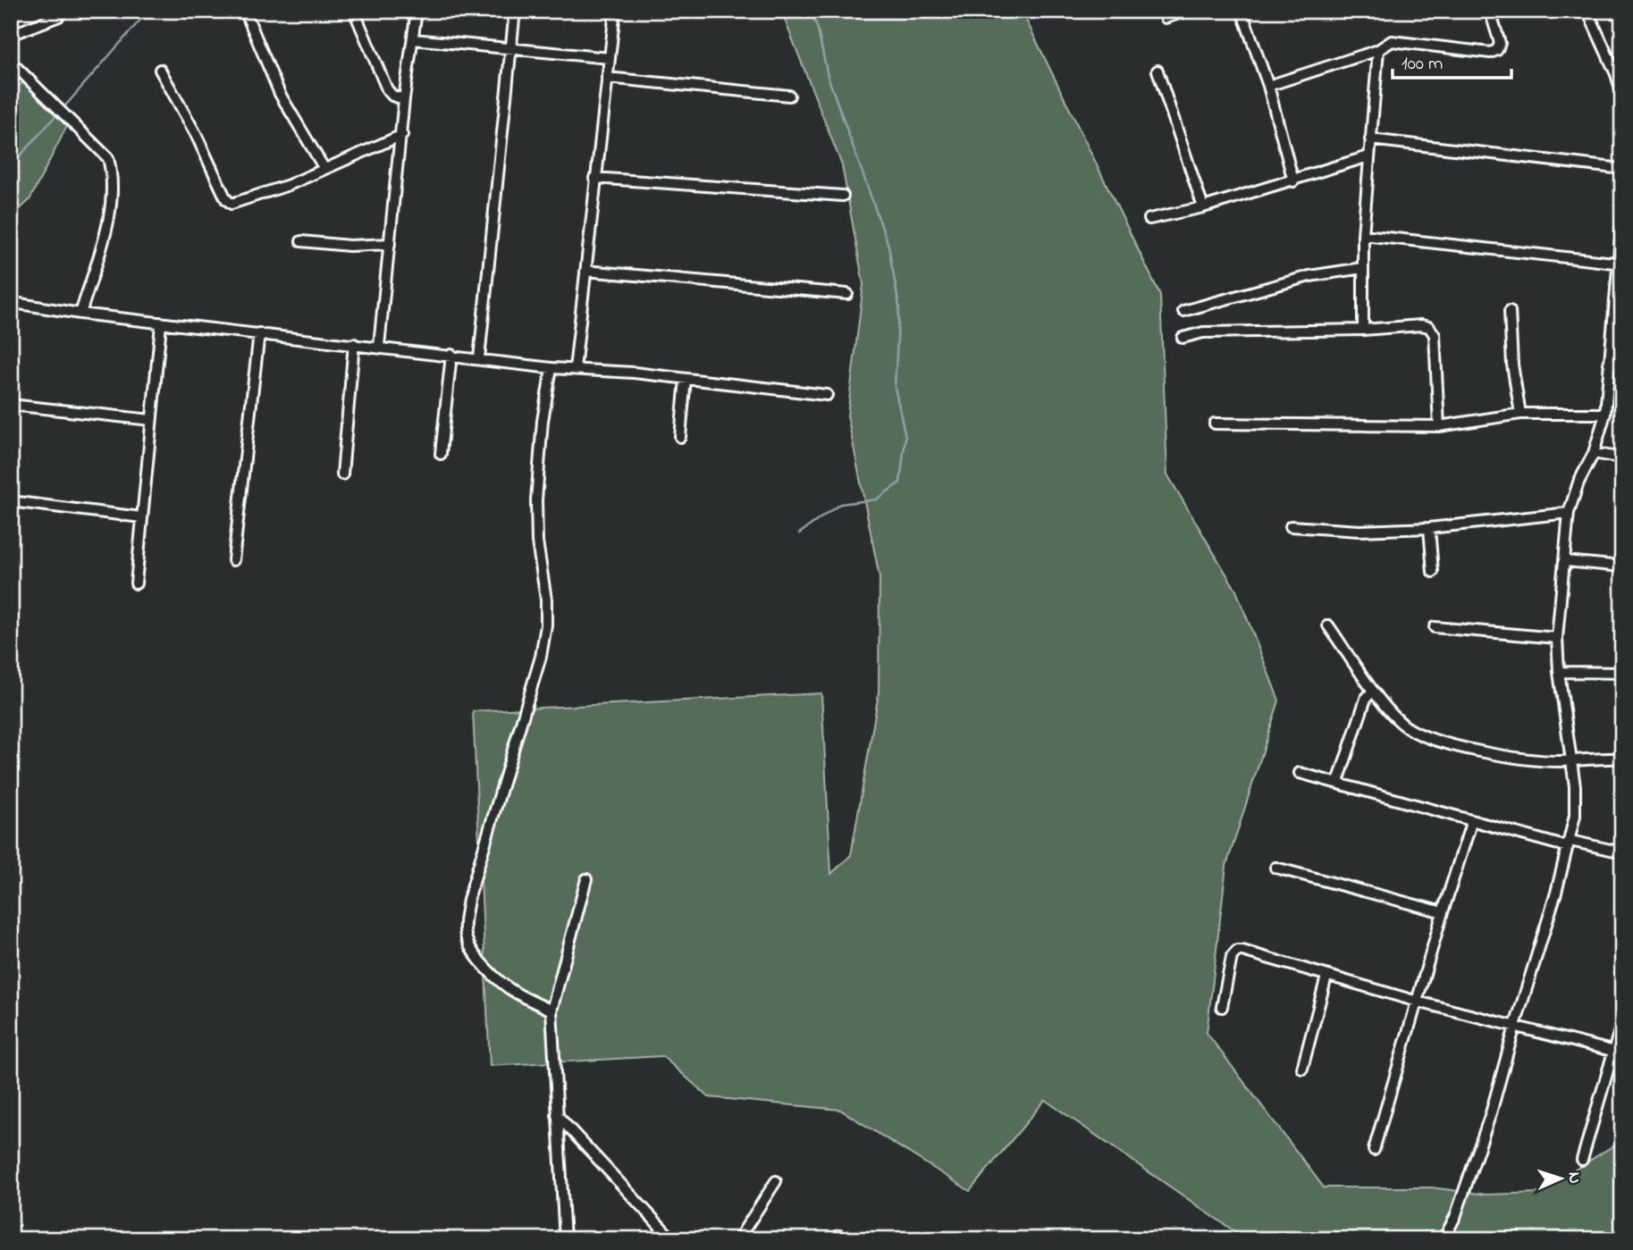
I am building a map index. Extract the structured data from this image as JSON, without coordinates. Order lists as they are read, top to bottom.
{
  "scale_bar": "100 m",
  "north": "right"
}
